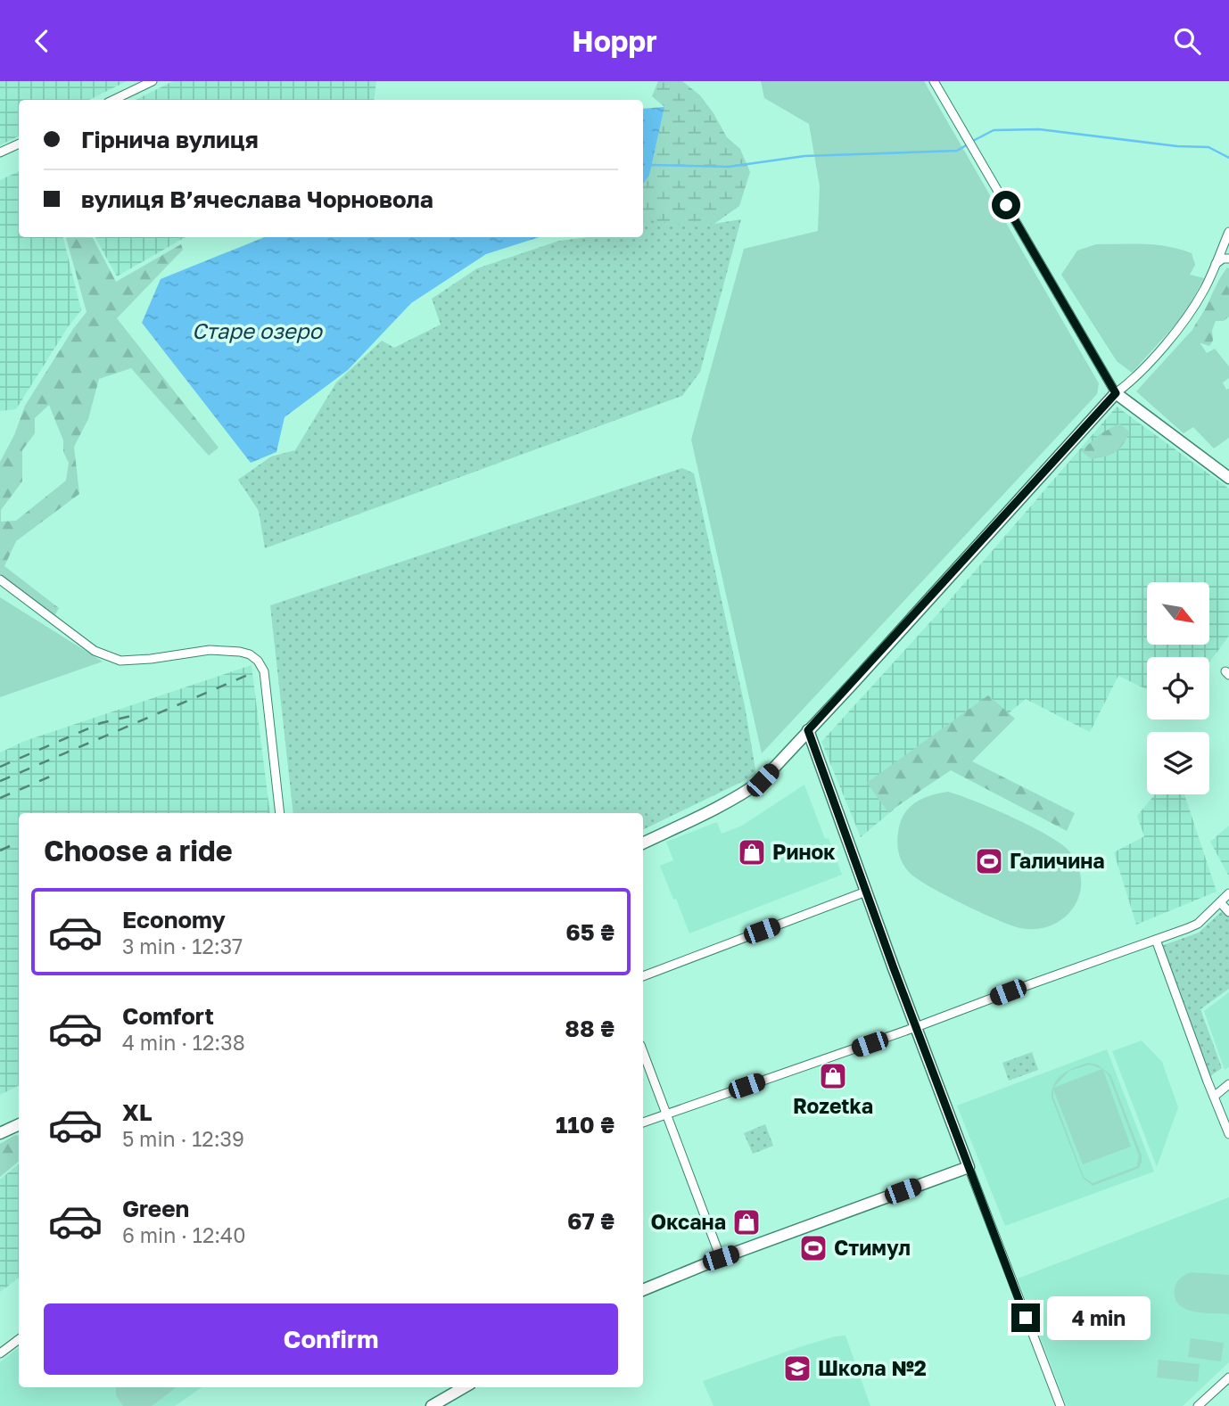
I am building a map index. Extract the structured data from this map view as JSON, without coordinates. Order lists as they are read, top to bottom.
{
  "water": ["Старе озеро"],
  "places": {
    "shop": ["Ринок", "Rozetka", "Оксана"],
    "sports": ["Галичина", "Стимул"],
    "school or university": ["Школа №2"]
  },
  "north": "bottom right",
  "page": {
    "header": "Hoppr",
    "banner": ["Гірнича вулиця", "вулиця Вʼячеслава Чорновола"],
    "heading": "Choose a ride",
    "list": [
      {
        "name": "Economy",
        "note": "3 min · 12:37",
        "value": "65 ₴"
      },
      {
        "name": "Comfort",
        "note": "4 min · 12:38",
        "value": "88 ₴"
      },
      {
        "name": "XL",
        "note": "5 min · 12:39",
        "value": "110 ₴"
      },
      {
        "name": "Green",
        "note": "6 min · 12:40",
        "value": "67 ₴"
      }
    ],
    "buttons": "Confirm",
    "bubble": "4 min"
  }
}
